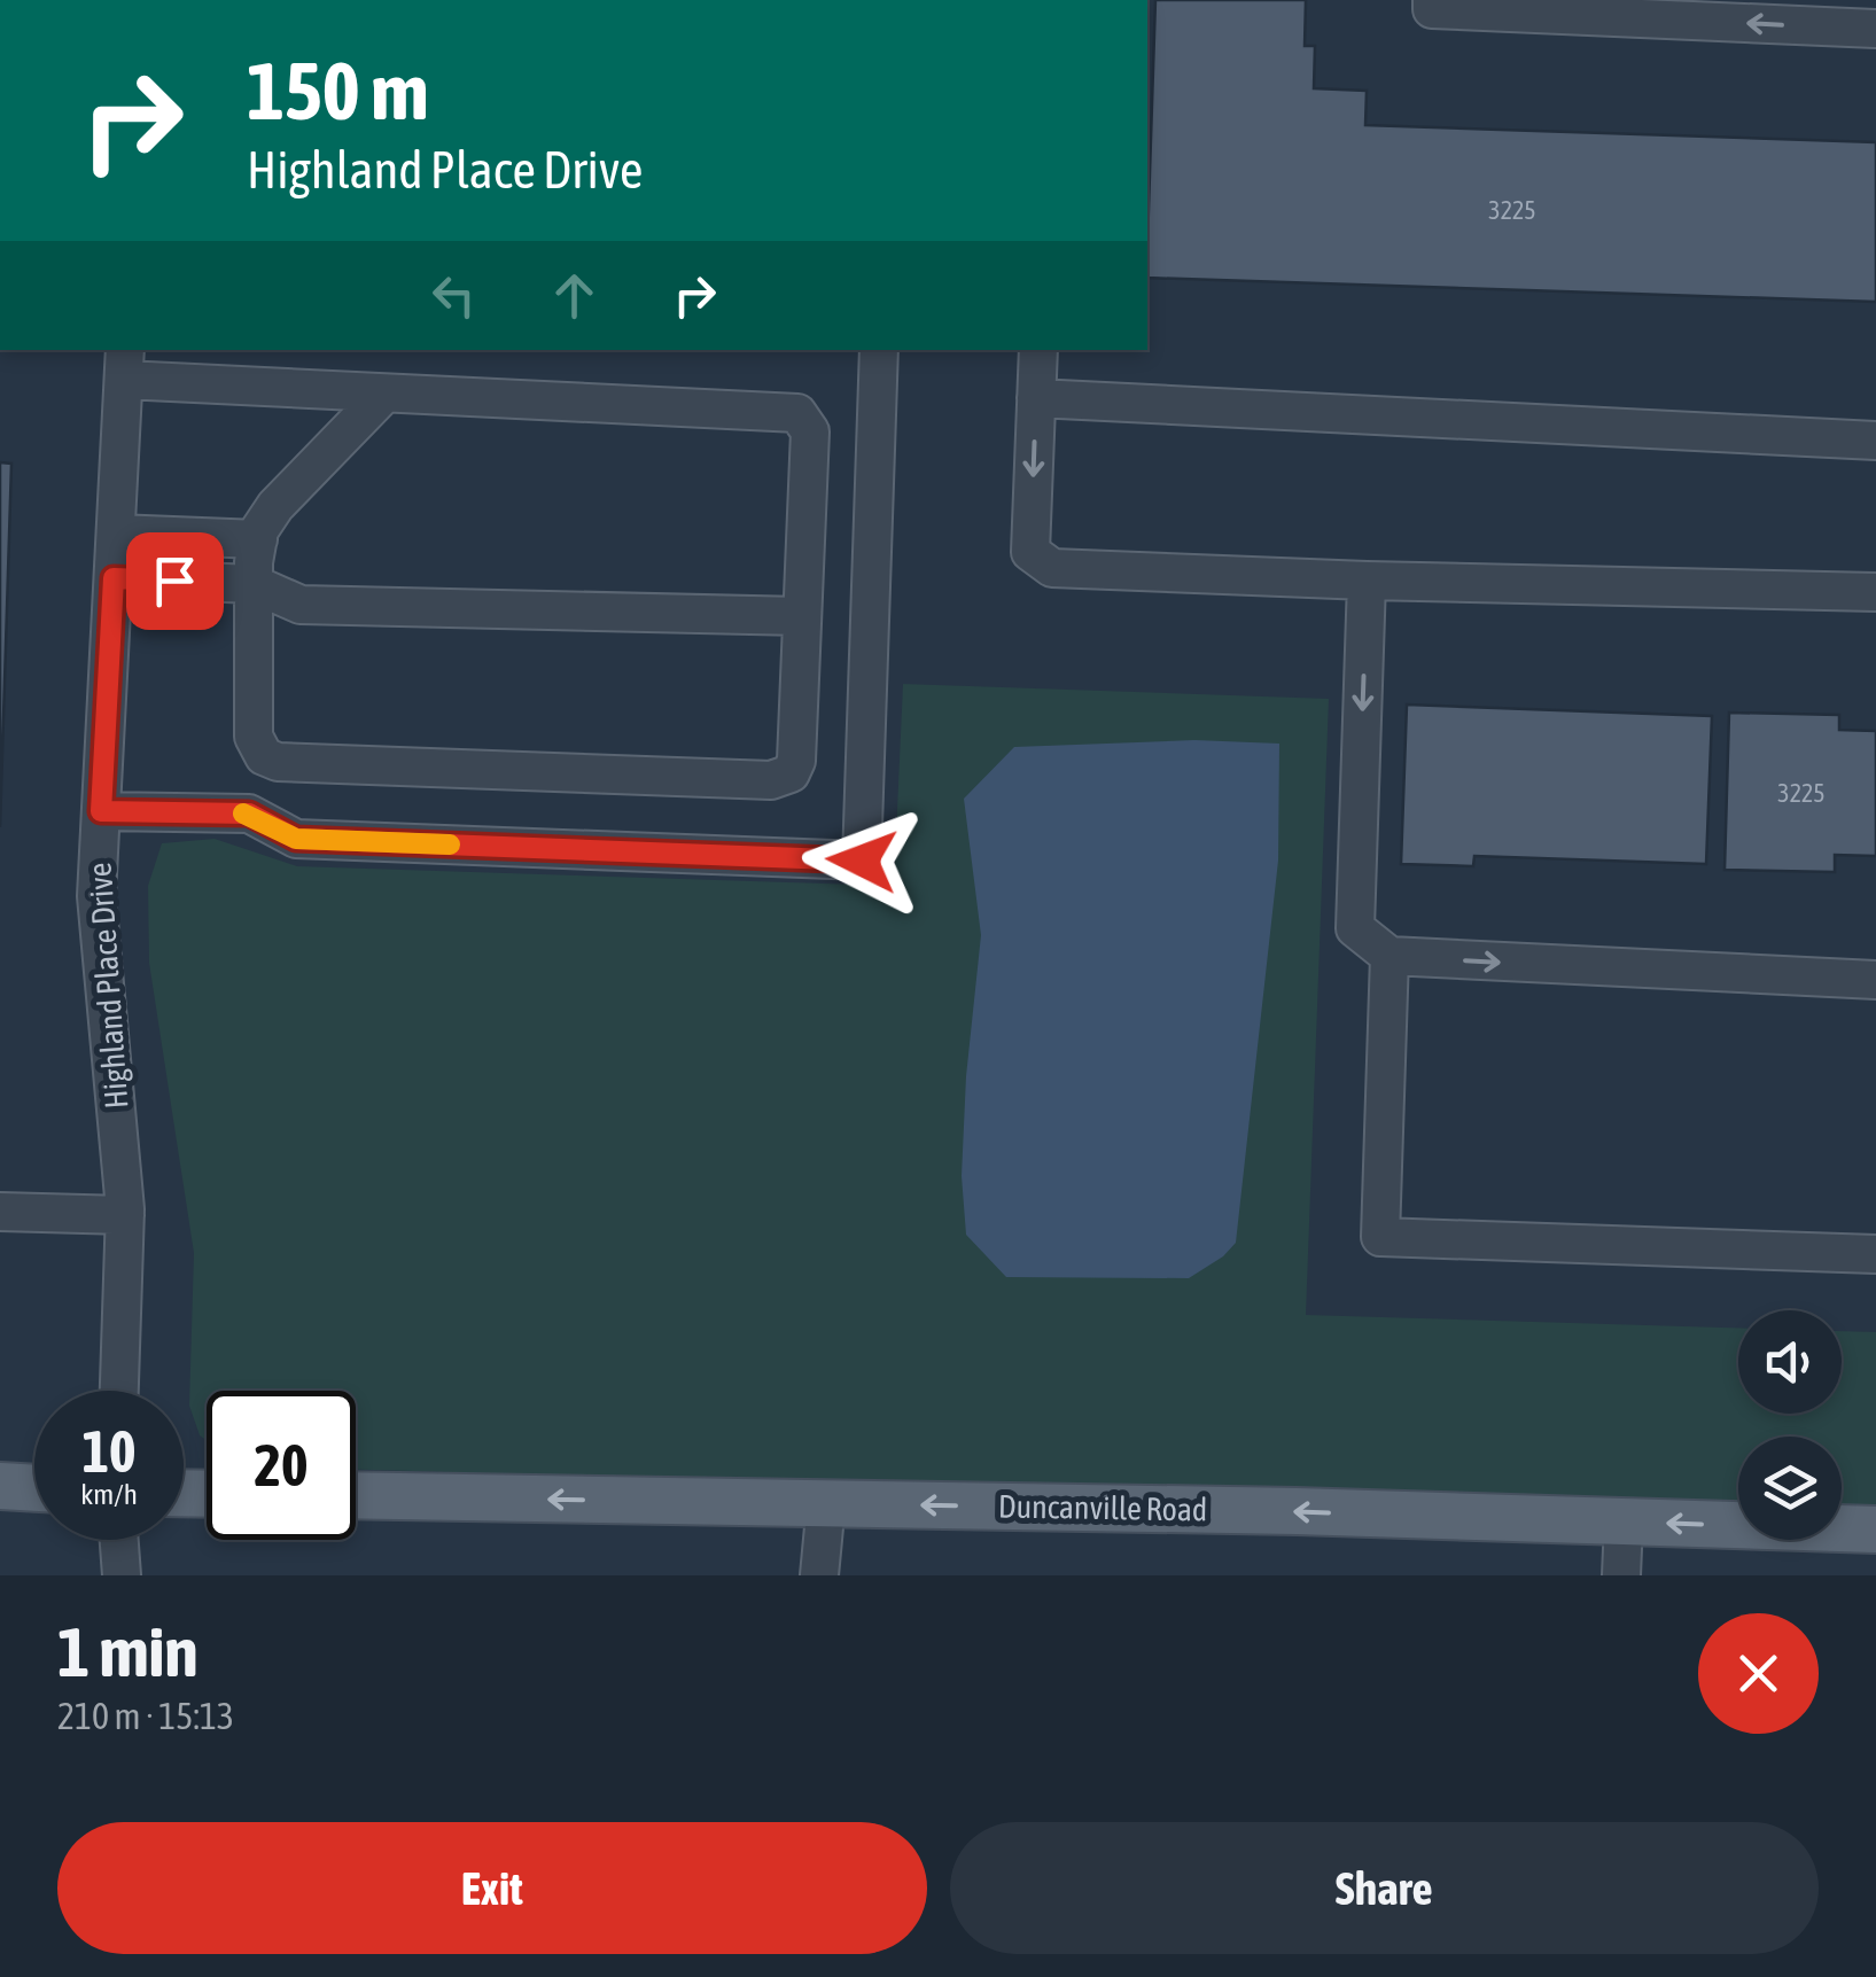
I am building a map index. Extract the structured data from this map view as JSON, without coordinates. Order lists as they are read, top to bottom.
{
  "streets": {
    "main road": ["Duncanville Road"],
    "street": ["Highland Place Drive"]
  },
  "one_way": ["Duncanville Road"],
  "house_numbers": ["3225", "3225"],
  "page": {
    "turn": ["150 m", "Highland Place Drive"],
    "speed": "10 km/h",
    "limit": "20",
    "heading": ["1 min", "210 m · 15:13"],
    "buttons": ["Exit", "Share"]
  }
}
